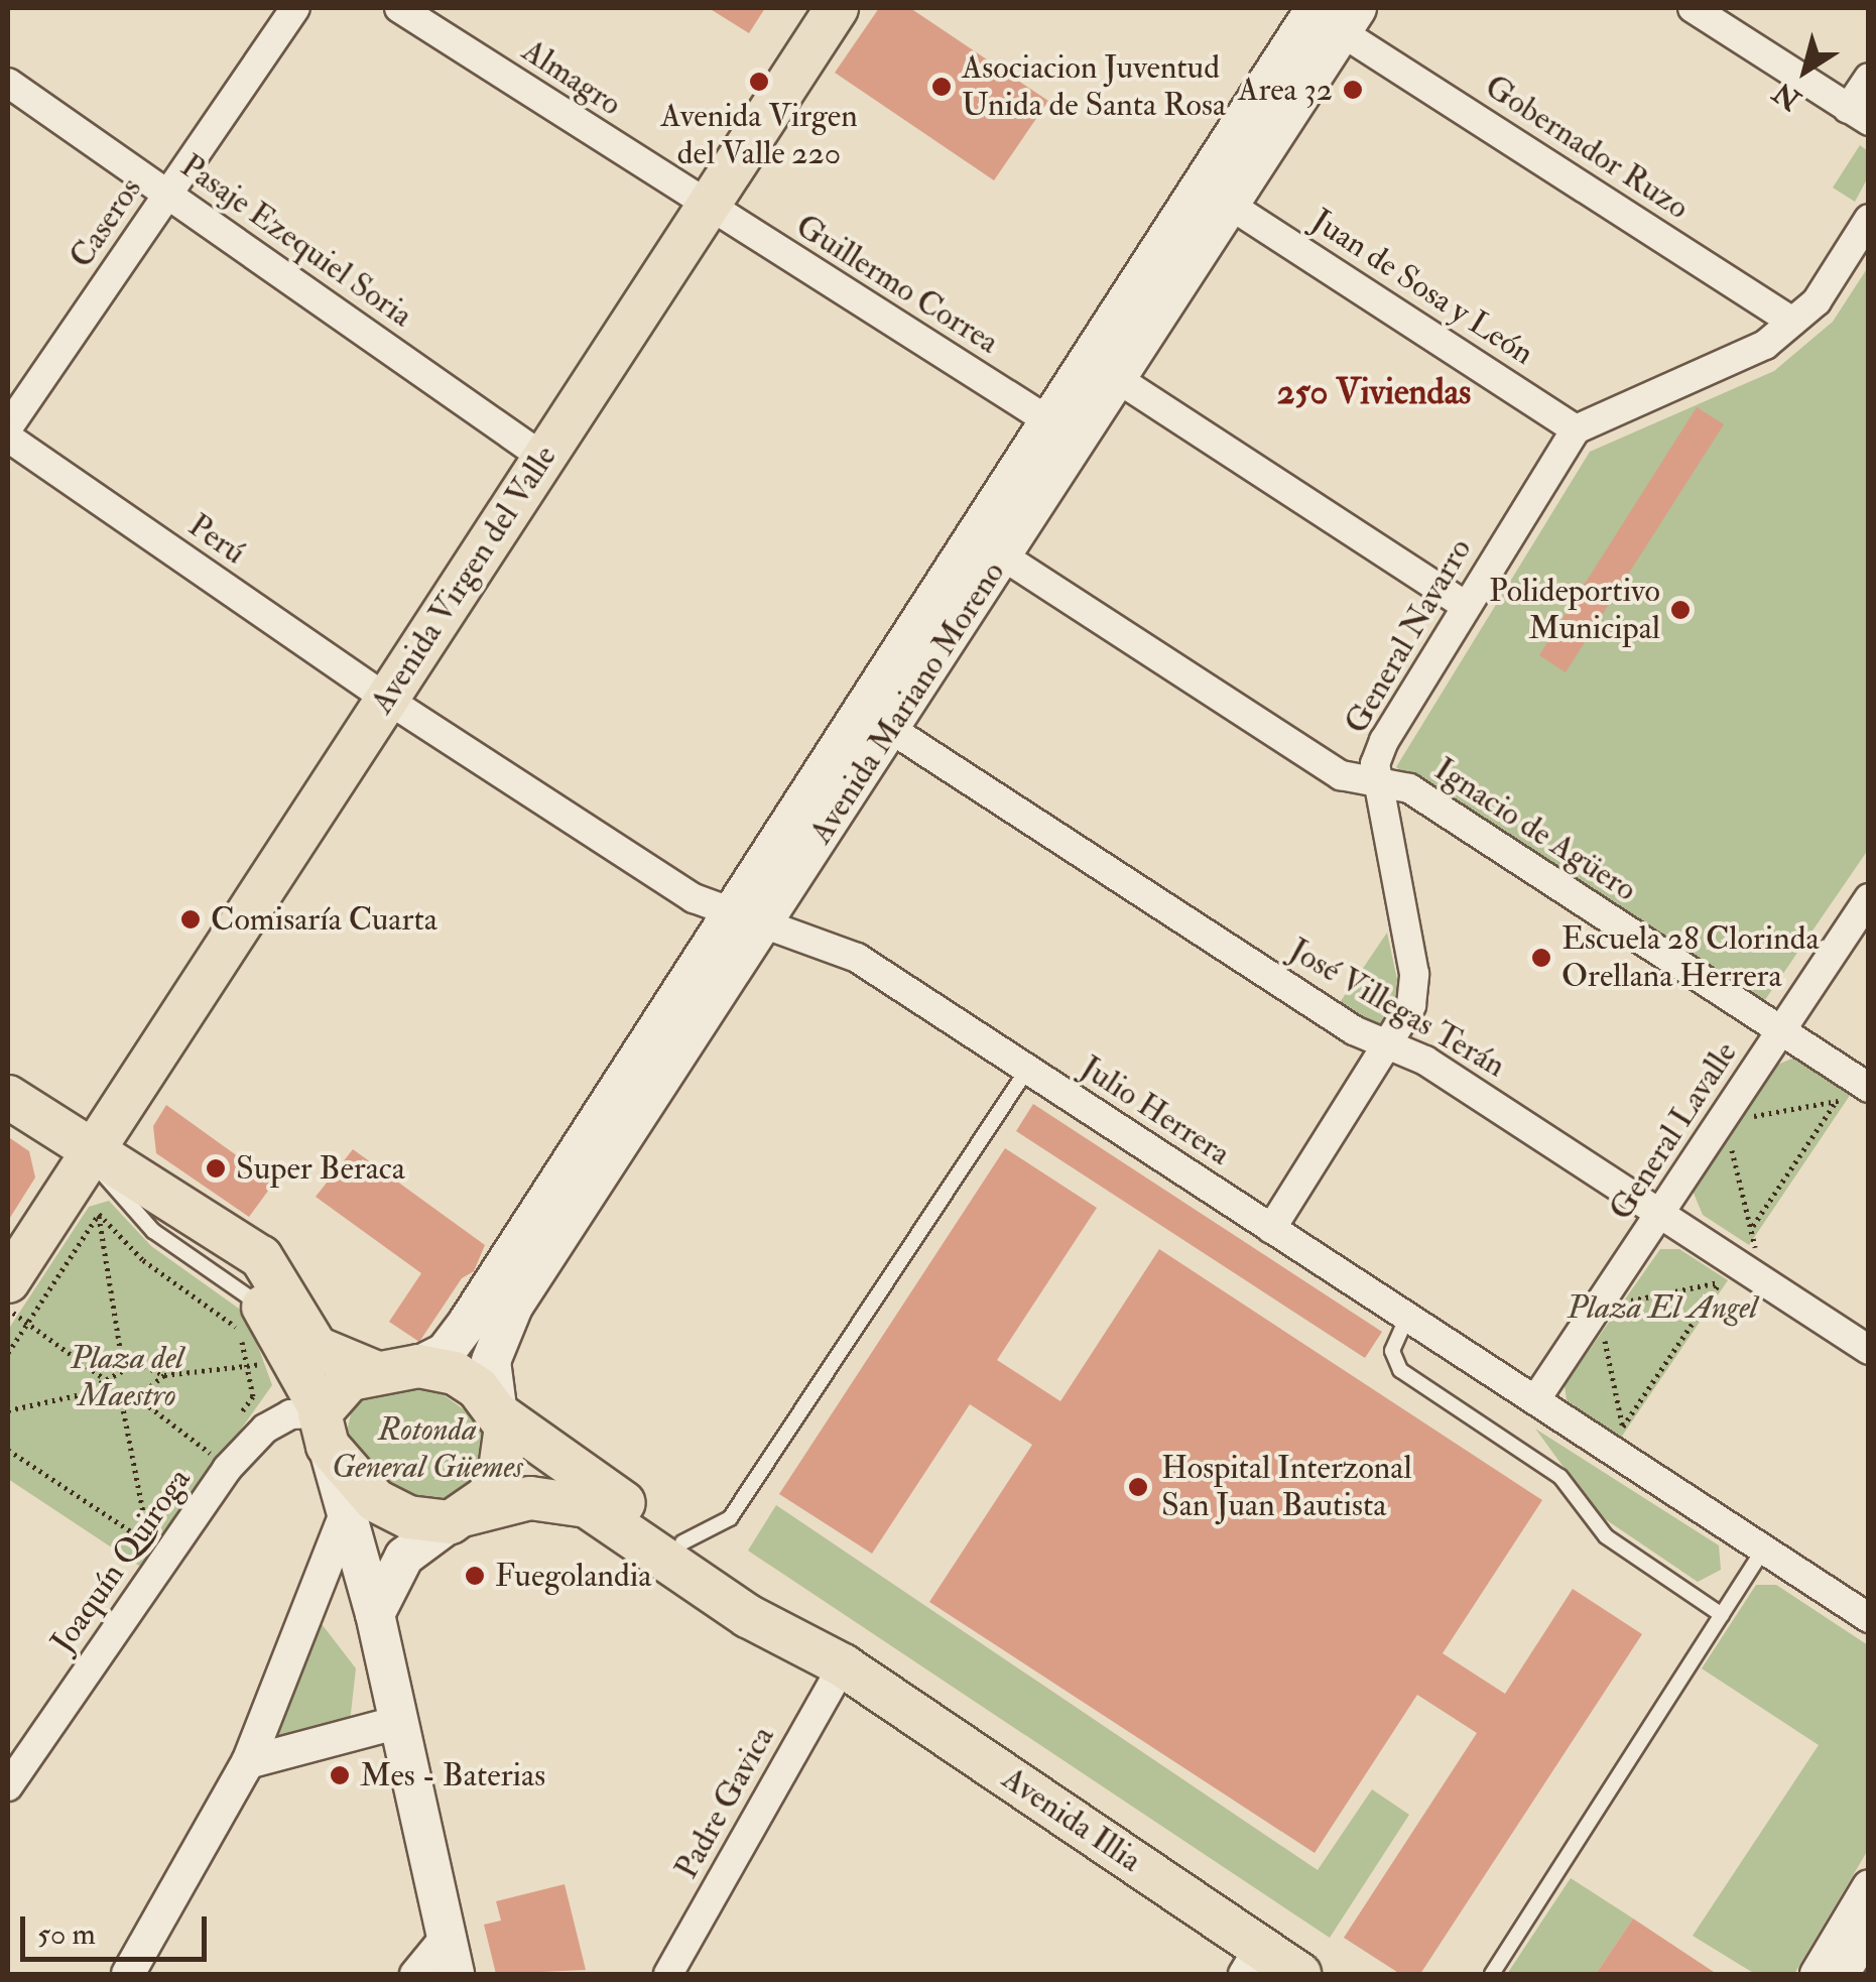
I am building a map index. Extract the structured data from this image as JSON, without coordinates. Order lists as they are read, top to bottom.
{
  "streets": {
    "main road": ["Avenida Virgen del Valle", "Avenida Mariano Moreno", "Avenida Illia"],
    "street": [
      "Almagro",
      "Gobernador Ruzo",
      "Caseros",
      "Pasaje Ezequiel Soria",
      "Guillermo Correa",
      "Juan de Sosa y León",
      "Perú",
      "General Navarro",
      "Ignacio de Agüero",
      "José Villegas Terán",
      "Julio Herrera",
      "General Lavalle",
      "Joaquín Quiroga",
      "Padre Gavica"
    ]
  },
  "crossings": [
    ["Almagro", "Guillermo Correa"],
    ["Almagro", "Avenida Virgen del Valle"],
    ["Gobernador Ruzo", "Avenida Mariano Moreno"],
    ["Caseros", "Pasaje Ezequiel Soria"],
    ["Pasaje Ezequiel Soria", "Avenida Virgen del Valle"],
    ["Guillermo Correa", "Avenida Virgen del Valle"],
    ["Guillermo Correa", "Avenida Mariano Moreno"],
    ["Juan de Sosa y León", "General Navarro"],
    ["Juan de Sosa y León", "Avenida Mariano Moreno"],
    ["Perú", "Avenida Virgen del Valle"],
    ["Perú", "Julio Herrera"],
    ["Avenida Virgen del Valle", "Julio Herrera"],
    ["General Navarro", "Ignacio de Agüero"],
    ["General Navarro", "José Villegas Terán"],
    ["General Navarro", "Julio Herrera"],
    ["Avenida Mariano Moreno", "Ignacio de Agüero"],
    ["Avenida Mariano Moreno", "José Villegas Terán"],
    ["Avenida Mariano Moreno", "Julio Herrera"],
    ["Avenida Mariano Moreno", "Joaquín Quiroga"],
    ["Avenida Mariano Moreno", "Avenida Illia"],
    ["Ignacio de Agüero", "General Lavalle"],
    ["José Villegas Terán", "General Lavalle"],
    ["Julio Herrera", "General Lavalle"],
    ["Joaquín Quiroga", "Avenida Illia"],
    ["Padre Gavica", "Avenida Illia"]
  ],
  "districts": ["250 Viviendas"],
  "parks": ["Plaza El Angel", "Plaza del Maestro", "Rotonda General Güemes"],
  "places": [
    "Avenida Virgen del Valle 220",
    "Asociacion Juventud Unida de Santa Rosa",
    "Area 32",
    "Polideportivo Municipal",
    "Comisaría Cuarta",
    "Escuela 28 Clorinda Orellana Herrera",
    "Super Beraca",
    "Hospital Interzonal San Juan Bautista",
    "Fuegolandia",
    "Mes - Baterias"
  ],
  "scale_bar": "50 m",
  "north": "bottom left"
}
